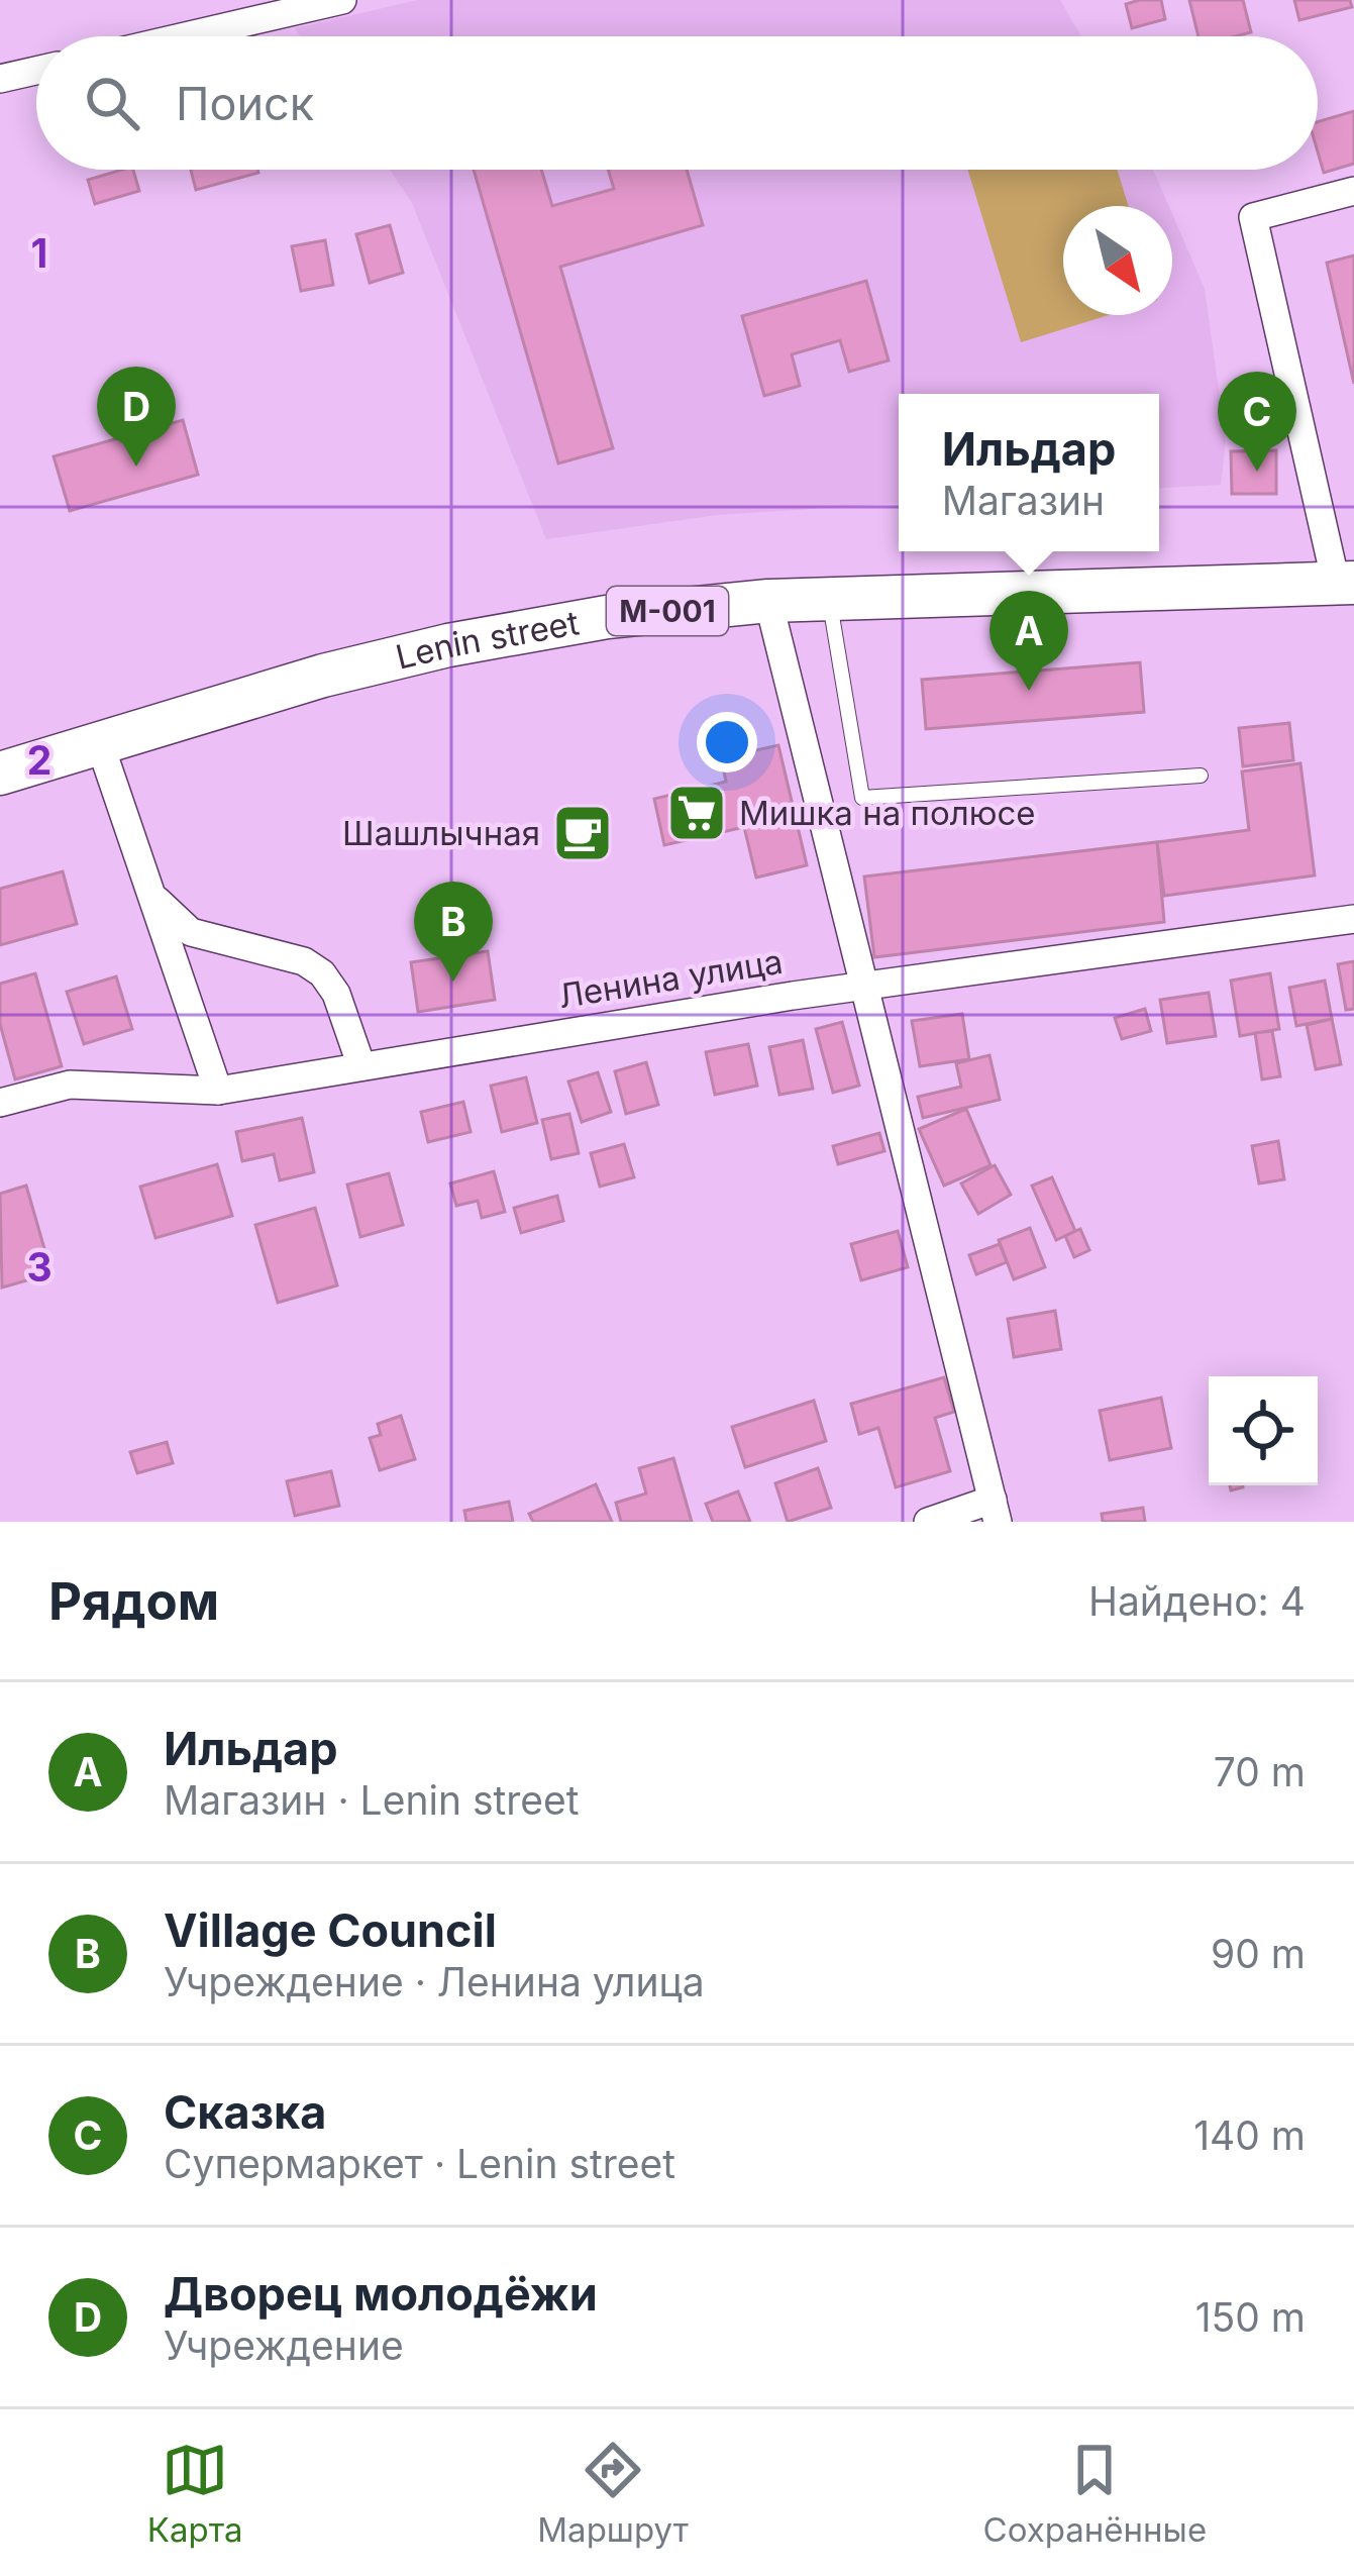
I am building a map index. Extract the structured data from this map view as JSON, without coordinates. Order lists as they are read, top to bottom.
{
  "streets": {
    "main road": ["М-001", "Lenin street"],
    "street": ["Ленина улица"]
  },
  "places": {
    "supermarket": ["Мишка на полюсе"],
    "cafe": ["Шашлычная"]
  },
  "north": "bottom right",
  "page": {
    "search": "Поиск",
    "pins": [
      "D",
      "C",
      "A",
      "B"
    ],
    "popup": ["Ильдар", "Магазин"],
    "heading": ["Рядом", "Найдено: 4"],
    "list": [
      {
        "mark": "A",
        "name": "Ильдар",
        "note": "Магазин · Lenin street",
        "value": "70 m"
      },
      {
        "mark": "B",
        "name": "Village Council",
        "note": "Учреждение · Ленина улица",
        "value": "90 m"
      },
      {
        "mark": "C",
        "name": "Сказка",
        "note": "Супермаркет · Lenin street",
        "value": "140 m"
      },
      {
        "mark": "D",
        "name": "Дворец молодёжи",
        "note": "Учреждение",
        "value": "150 m"
      }
    ],
    "nav": ["Карта", "Маршрут", "Сохранённые"]
  },
  "grid": {
    "rows": ["1", "2", "3"]
  }
}
